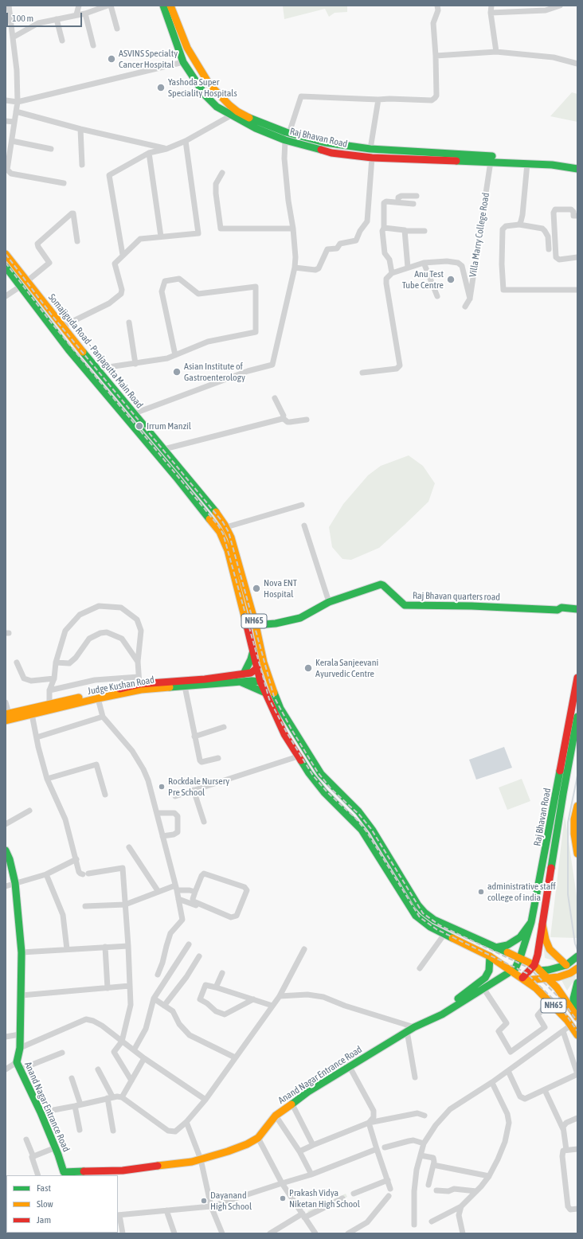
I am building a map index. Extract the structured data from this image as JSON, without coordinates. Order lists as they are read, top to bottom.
{
  "streets": {
    "main road": [
      "Raj Bhavan Road",
      "Somajiguda Road - Panjagutta Main Road",
      "Raj Bhavan quarters road",
      "NH65",
      "Judge Kushan Road",
      "Anand Nagar Entrance Road"
    ],
    "street": ["Villa Marry College Road"]
  },
  "crossings": [
    ["Raj Bhavan Road", "Villa Marry College Road"],
    ["Raj Bhavan Road", "Somajiguda Road - Panjagutta Main Road"],
    ["Raj Bhavan Road", "NH65"],
    ["Somajiguda Road - Panjagutta Main Road", "Raj Bhavan quarters road"],
    ["Somajiguda Road - Panjagutta Main Road", "NH65"],
    ["Somajiguda Road - Panjagutta Main Road", "Judge Kushan Road"]
  ],
  "places": [
    "ASVINS Specialty Cancer Hospital",
    "Yashoda Super Speciality Hospitals",
    "Anu Test Tube Centre",
    "Asian Institute of Gastroenterology",
    "Irrum Manzil",
    "Nova ENT Hospital",
    "Kerala Sanjeevani Ayurvedic Centre",
    "Rockdale Nursery Pre School",
    "administrative staff college of india",
    "Prakash Vidya Niketan High School",
    "Dayanand High School"
  ],
  "legend": ["Fast", "Slow", "Jam"],
  "scale_bar": "100 m"
}
